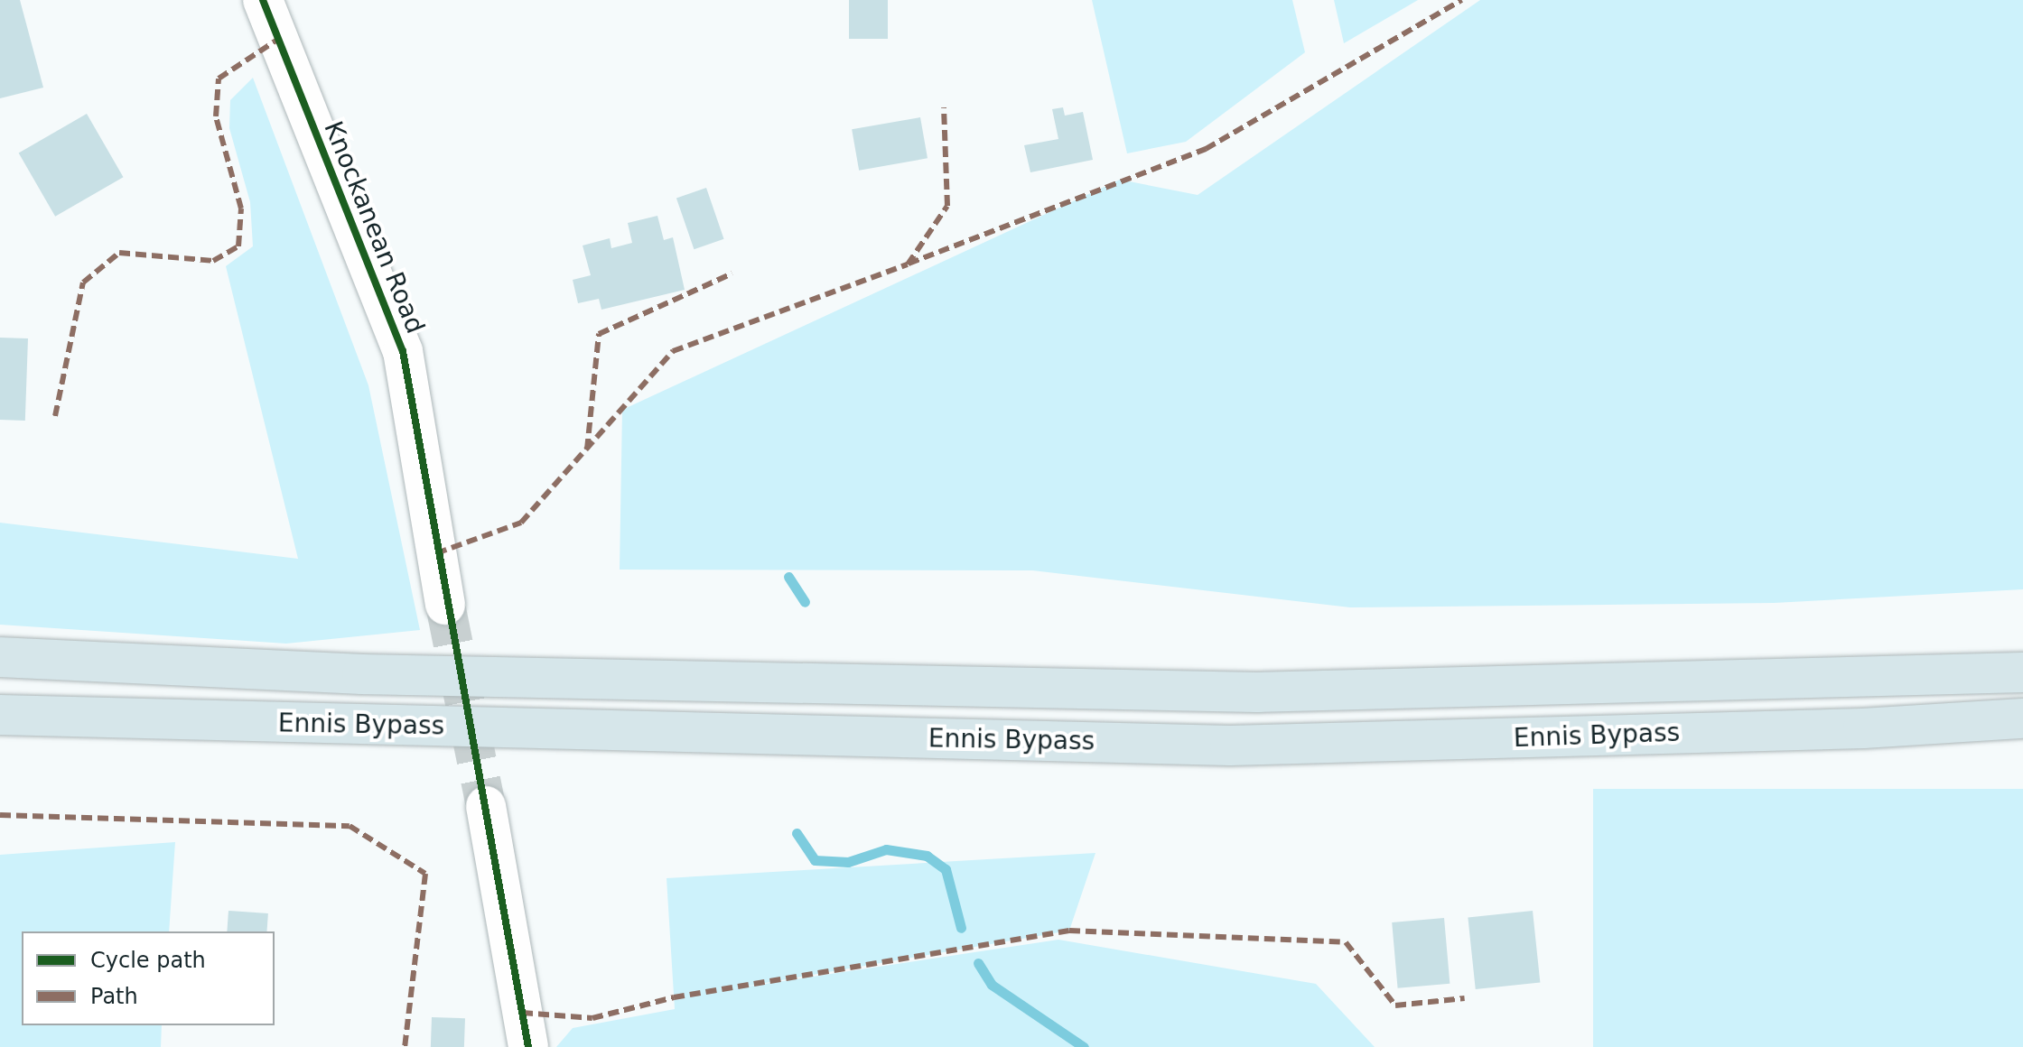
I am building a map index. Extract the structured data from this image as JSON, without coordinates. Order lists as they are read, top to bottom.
{
  "streets": {
    "highway": ["Ennis Bypass"],
    "street": ["Knockanean Road"]
  },
  "legend": ["Cycle path", "Path"]
}
